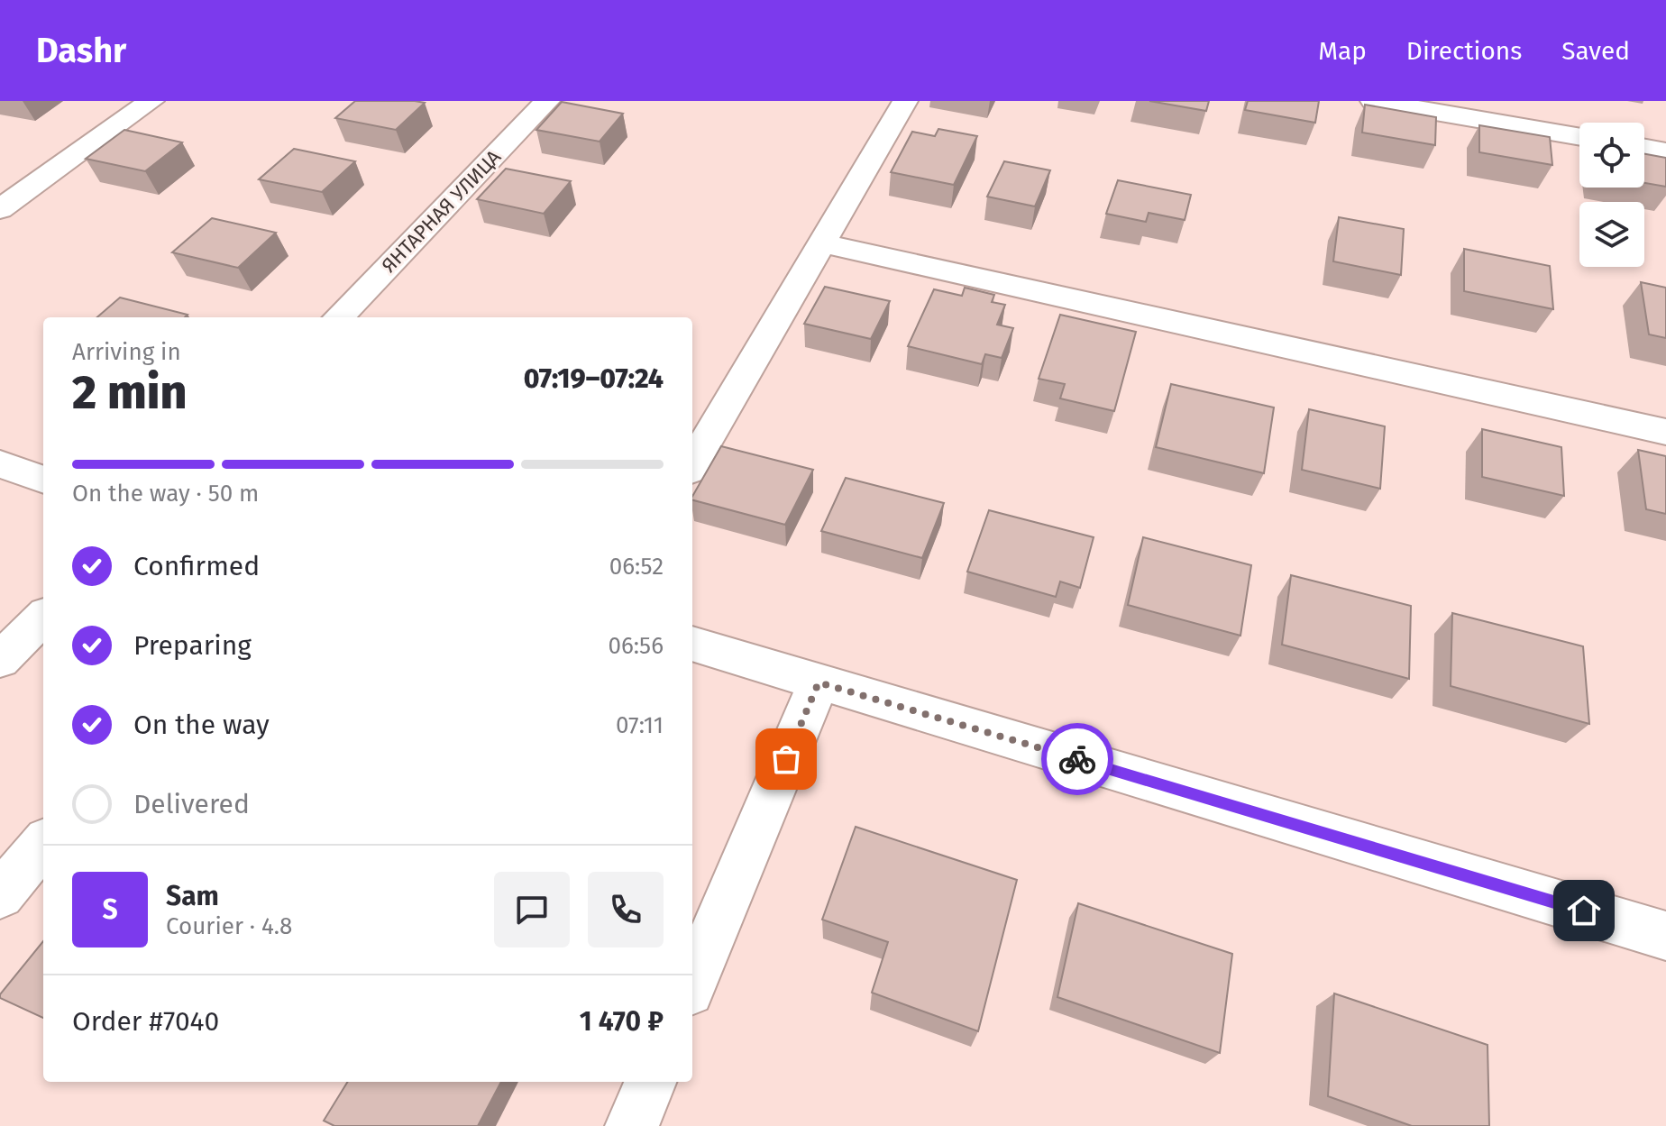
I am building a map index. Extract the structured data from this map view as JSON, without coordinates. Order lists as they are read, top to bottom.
{
  "streets": {
    "street": ["ЯНТАРНАЯ УЛИЦА"]
  },
  "page": {
    "header": "Dashr",
    "nav": ["Map", "Directions", "Saved"],
    "heading": ["2 min", "Arriving in", "07:19–07:24"],
    "panel": [
      "Sam",
      "Courier · 4.8",
      "Order #7040",
      "1 470 ₽"
    ],
    "bar": "On the way · 50 m",
    "list": [
      ["Confirmed", "06:52"],
      ["Preparing", "06:56"],
      ["On the way", "07:11"],
      "Delivered"
    ],
    "round": "S"
  }
}
